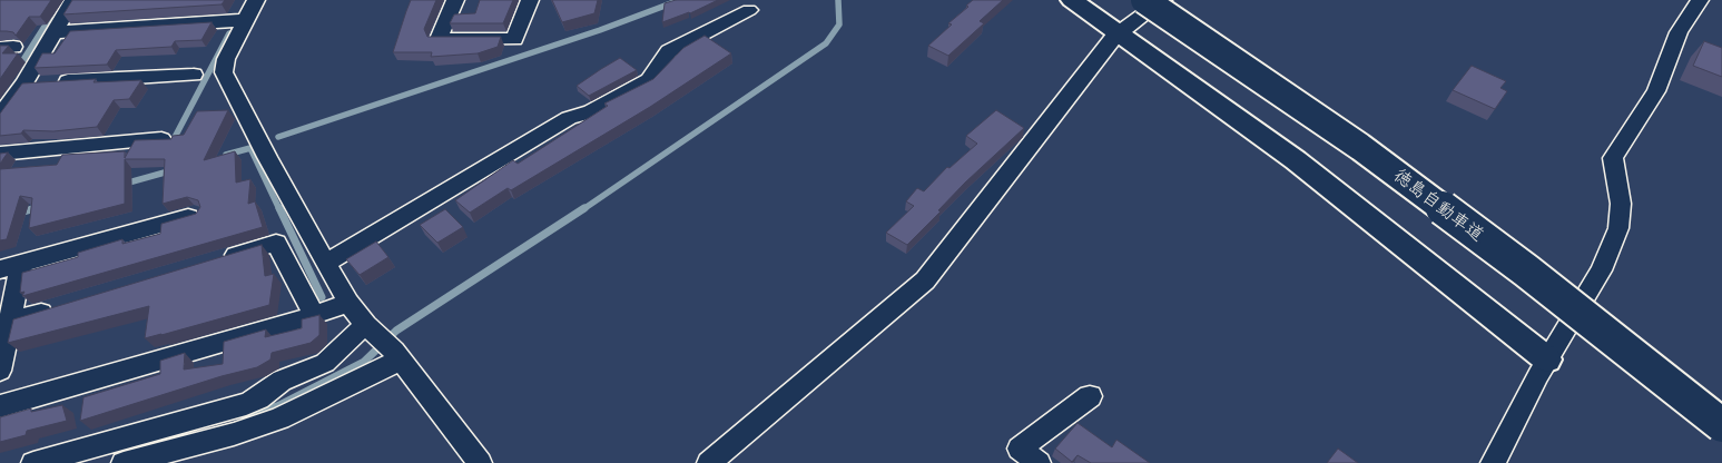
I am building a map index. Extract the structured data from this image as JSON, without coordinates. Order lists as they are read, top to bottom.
{
  "streets": {
    "highway": ["徳島自動車道"]
  }
}
